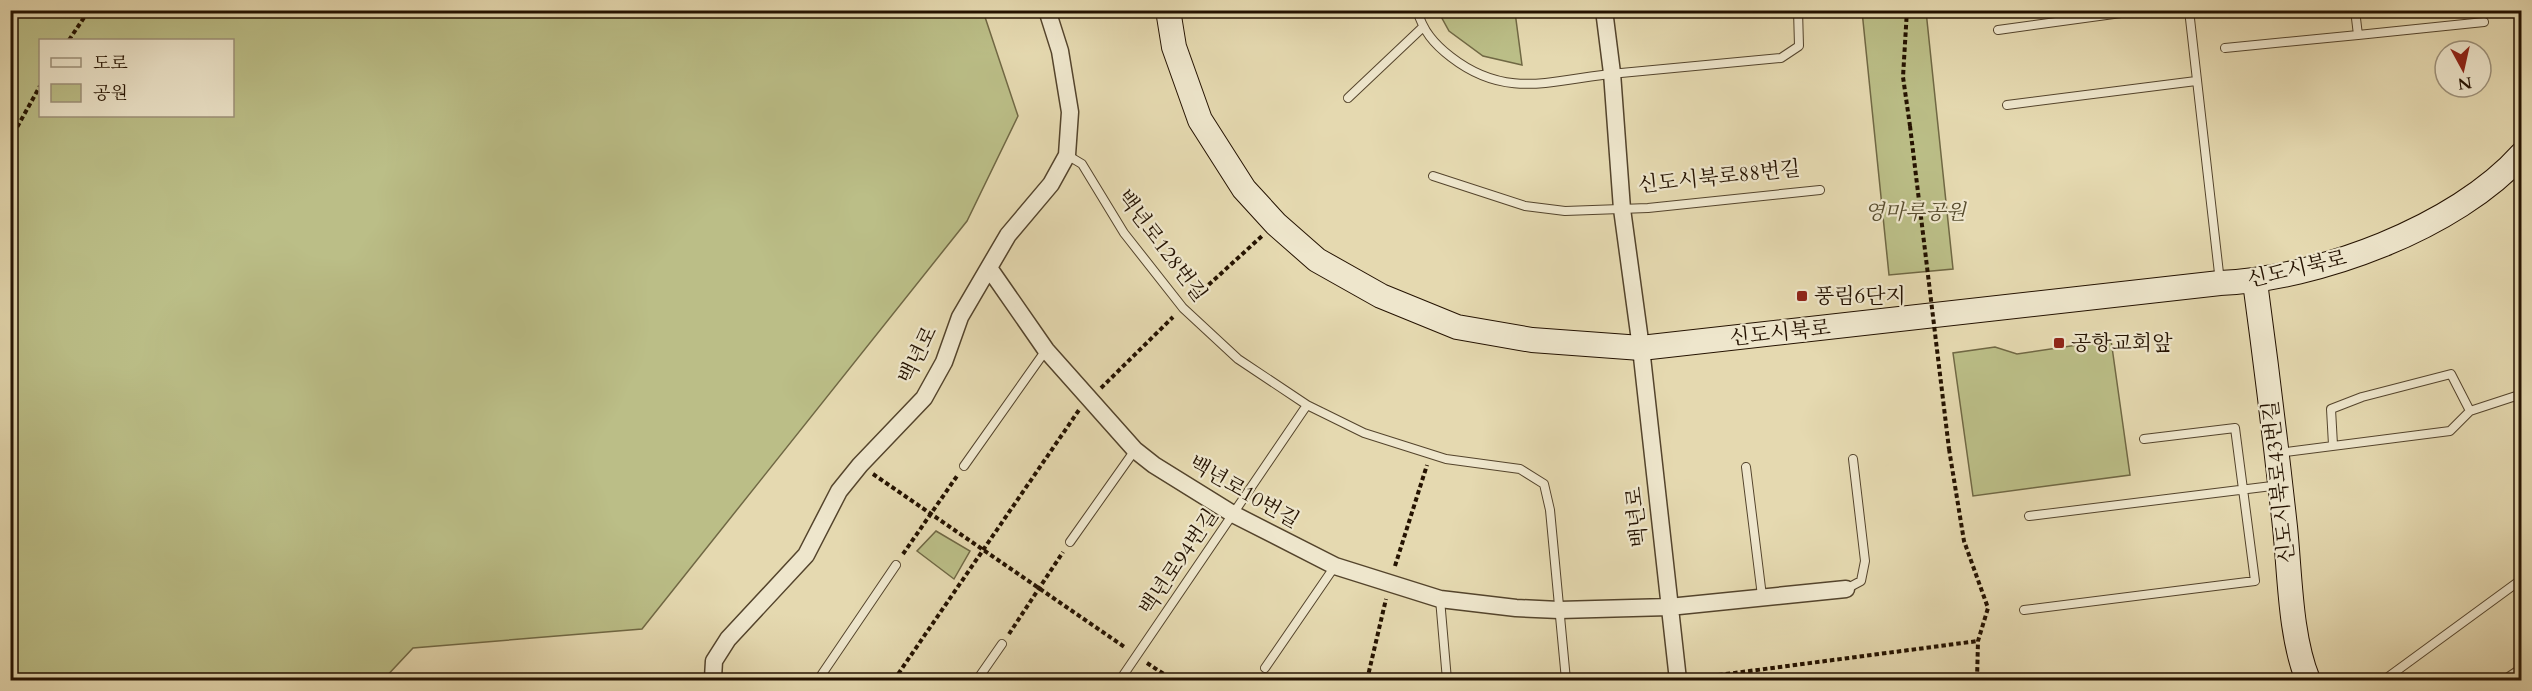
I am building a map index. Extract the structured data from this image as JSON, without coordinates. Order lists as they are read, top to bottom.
{
  "streets": {
    "street": [
      "신도시북로88번길",
      "신도시북로",
      "백년로",
      "신도시북로43번길",
      "백년로10번길"
    ],
    "lane": ["백년로128번길", "백년로94번길"]
  },
  "crossings": [
    ["신도시북로88번길", "신도시북로"],
    ["신도시북로88번길", "백년로"],
    ["백년로128번길", "백년로"],
    ["백년로128번길", "백년로10번길"],
    ["백년로128번길", "백년로94번길"],
    ["신도시북로", "백년로"],
    ["신도시북로", "신도시북로43번길"],
    ["백년로", "백년로10번길"],
    ["백년로10번길", "백년로94번길"]
  ],
  "parks": ["영마루공원"],
  "places": {
    "transit": ["풍림6단지", "공항교회앞"]
  },
  "legend": ["도로", "공원"],
  "north": "bottom"
}
